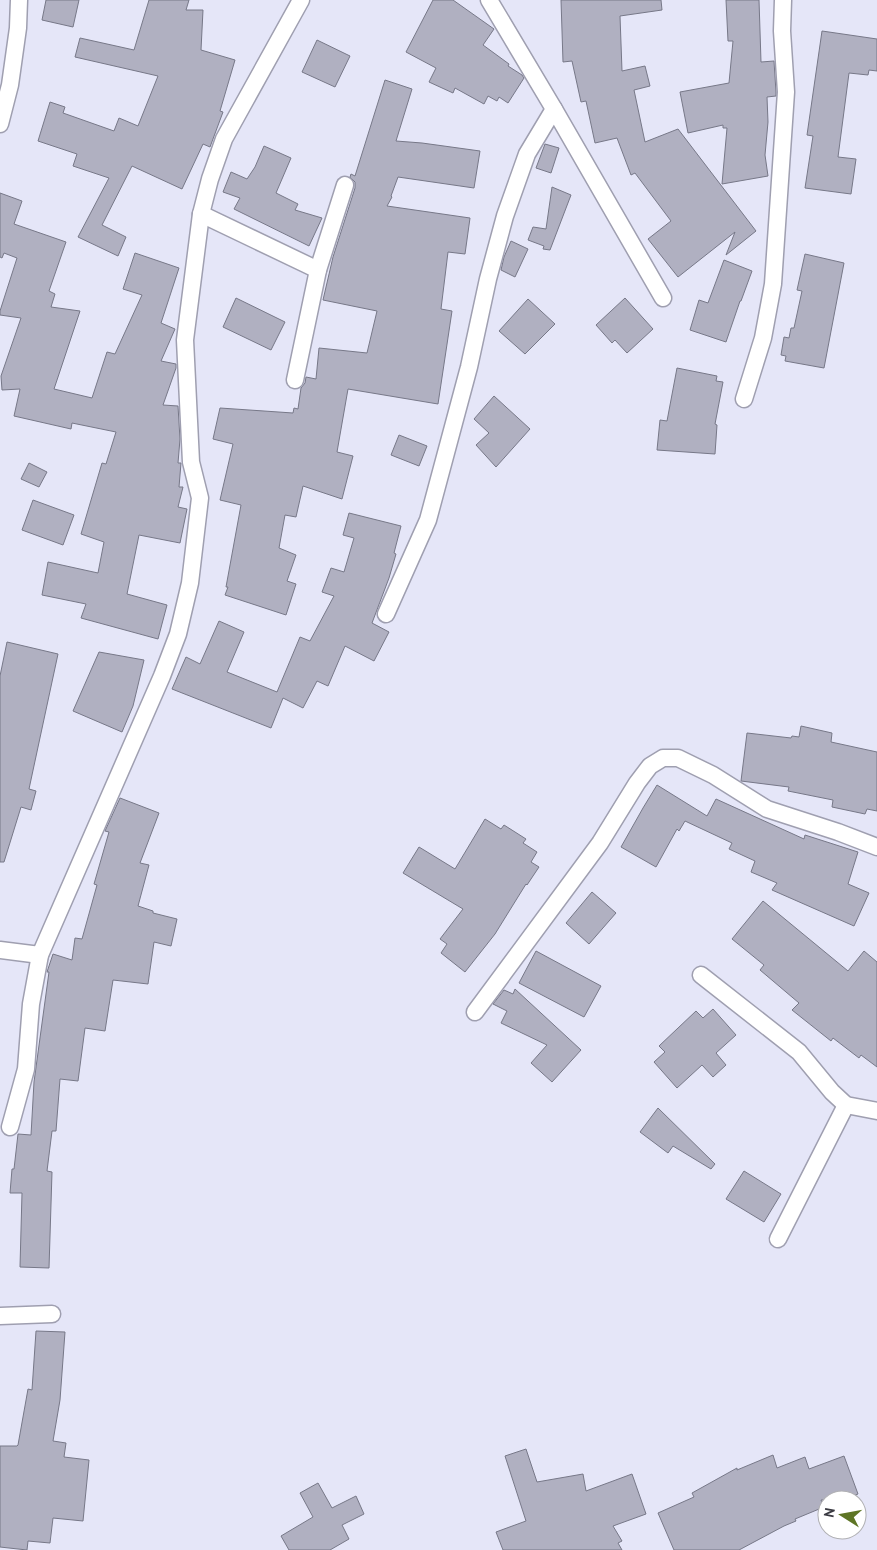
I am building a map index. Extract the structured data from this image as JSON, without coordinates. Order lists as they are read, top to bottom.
{
  "north": "left"
}
